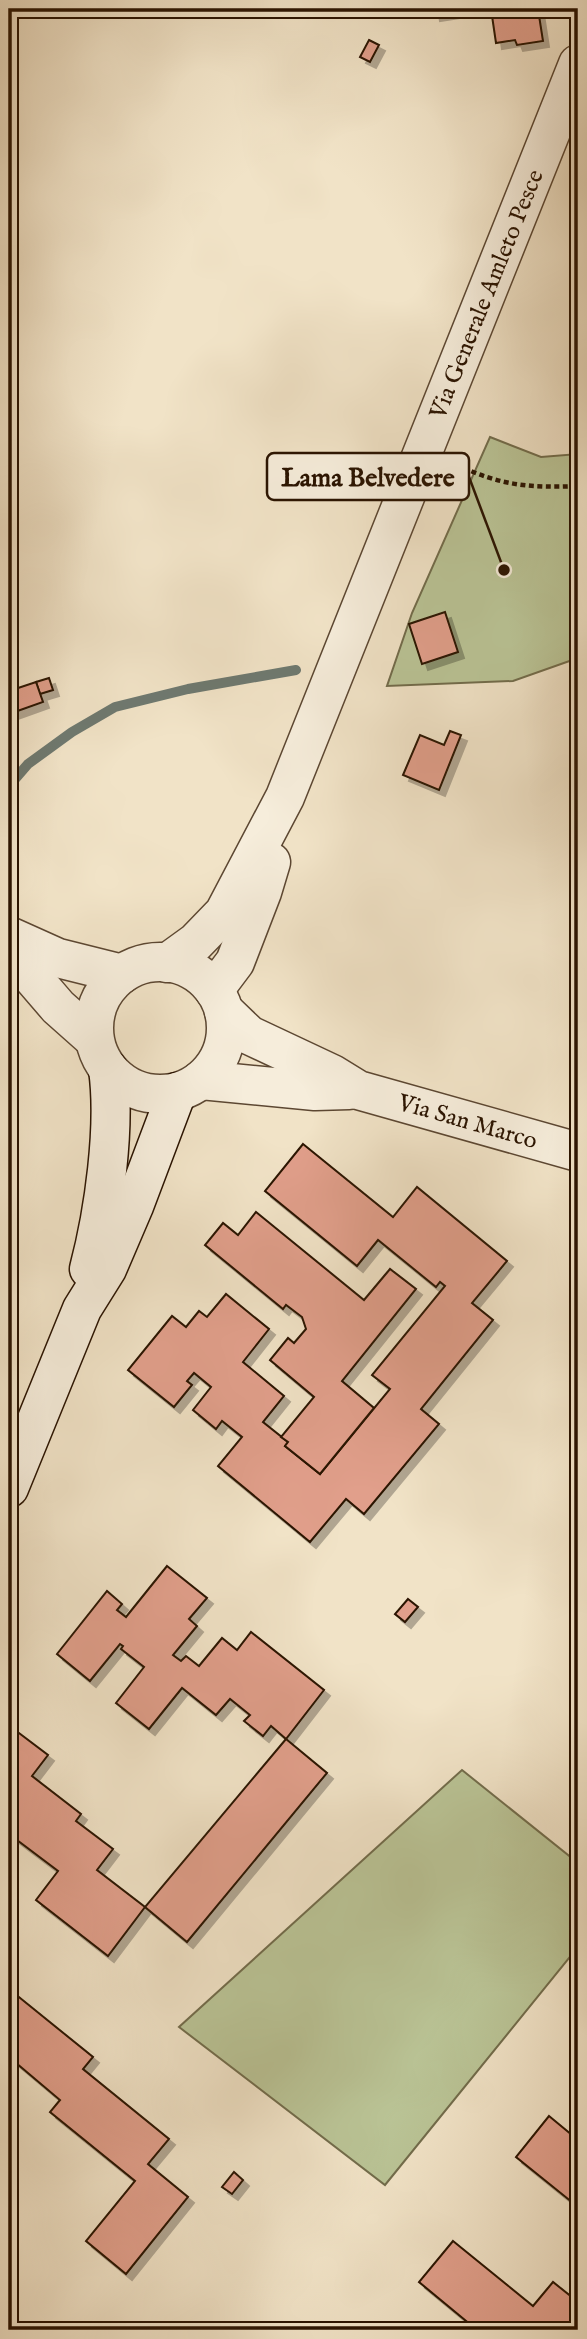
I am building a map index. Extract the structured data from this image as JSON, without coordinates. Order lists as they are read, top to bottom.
{
  "streets": {
    "street": ["Via Generale Amleto Pesce", "Via San Marco"]
  },
  "places": ["Lama Belvedere"]
}
